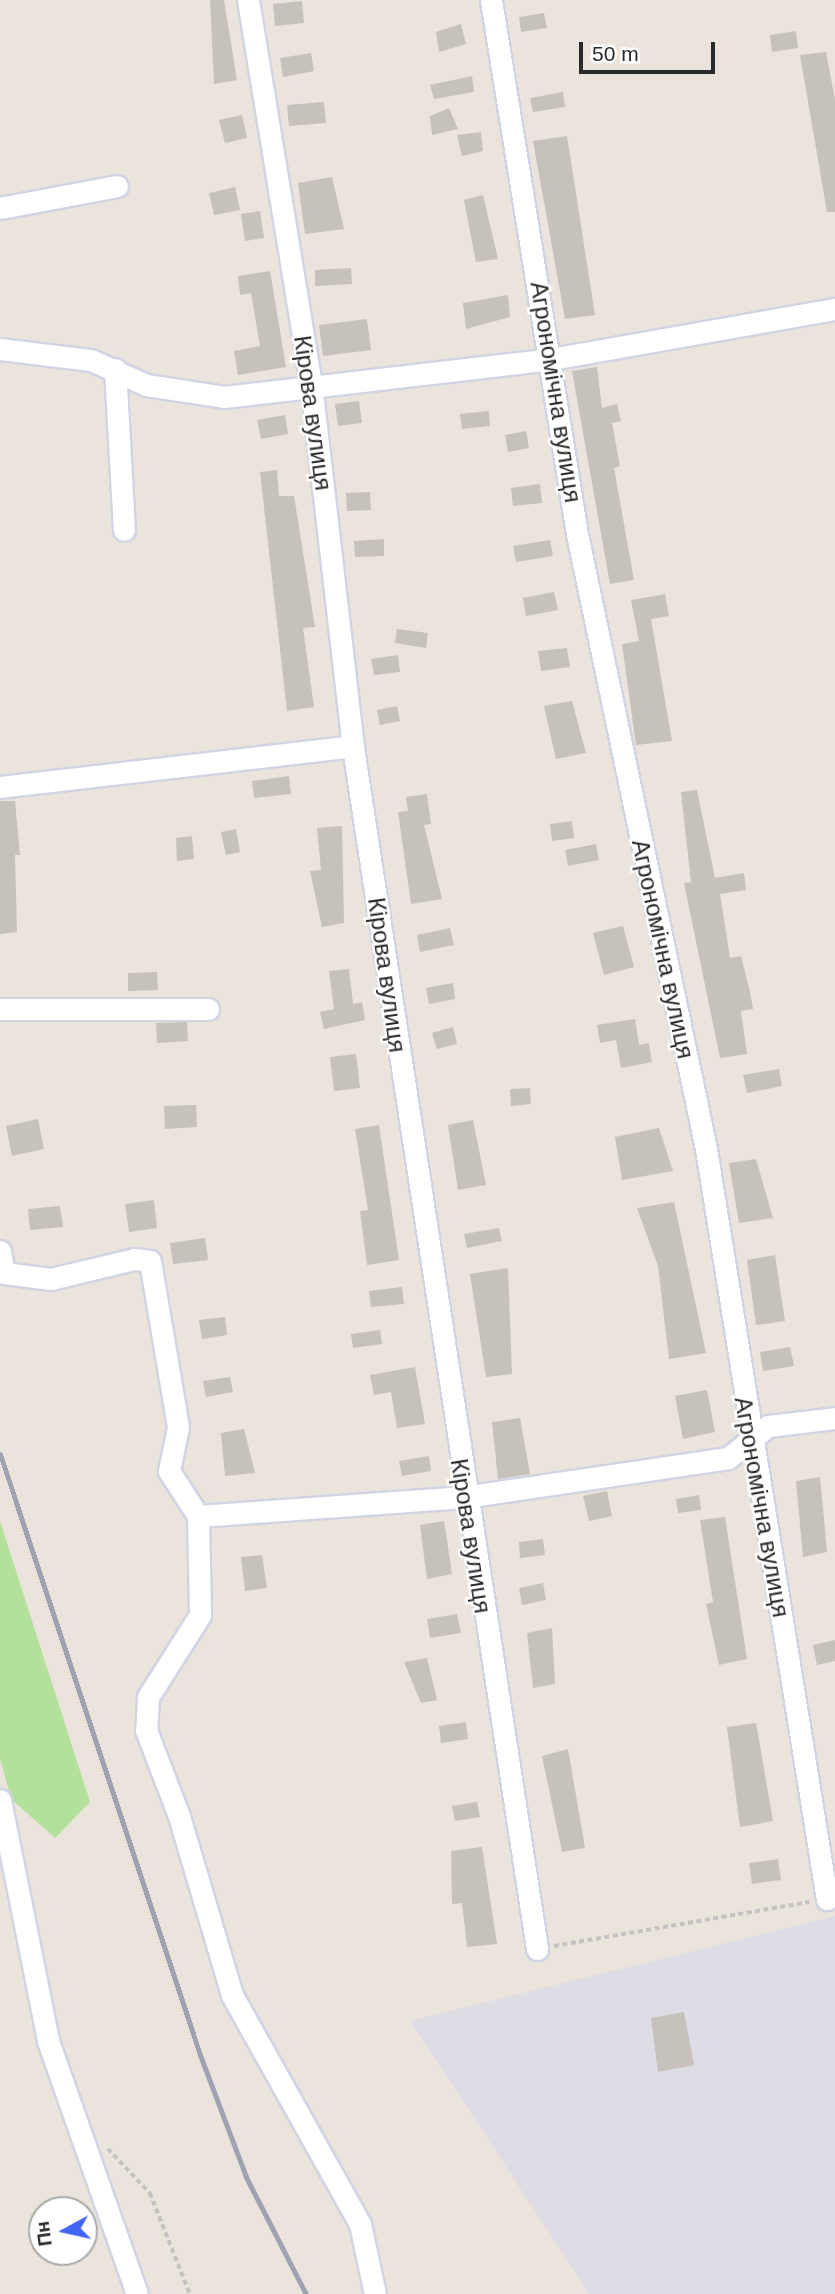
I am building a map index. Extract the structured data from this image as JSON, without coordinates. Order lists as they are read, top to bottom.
{
  "streets": {
    "street": ["Агрономічна вулиця", "Кірова вулиця"]
  },
  "scale_bar": "50 m",
  "north": "left"
}
